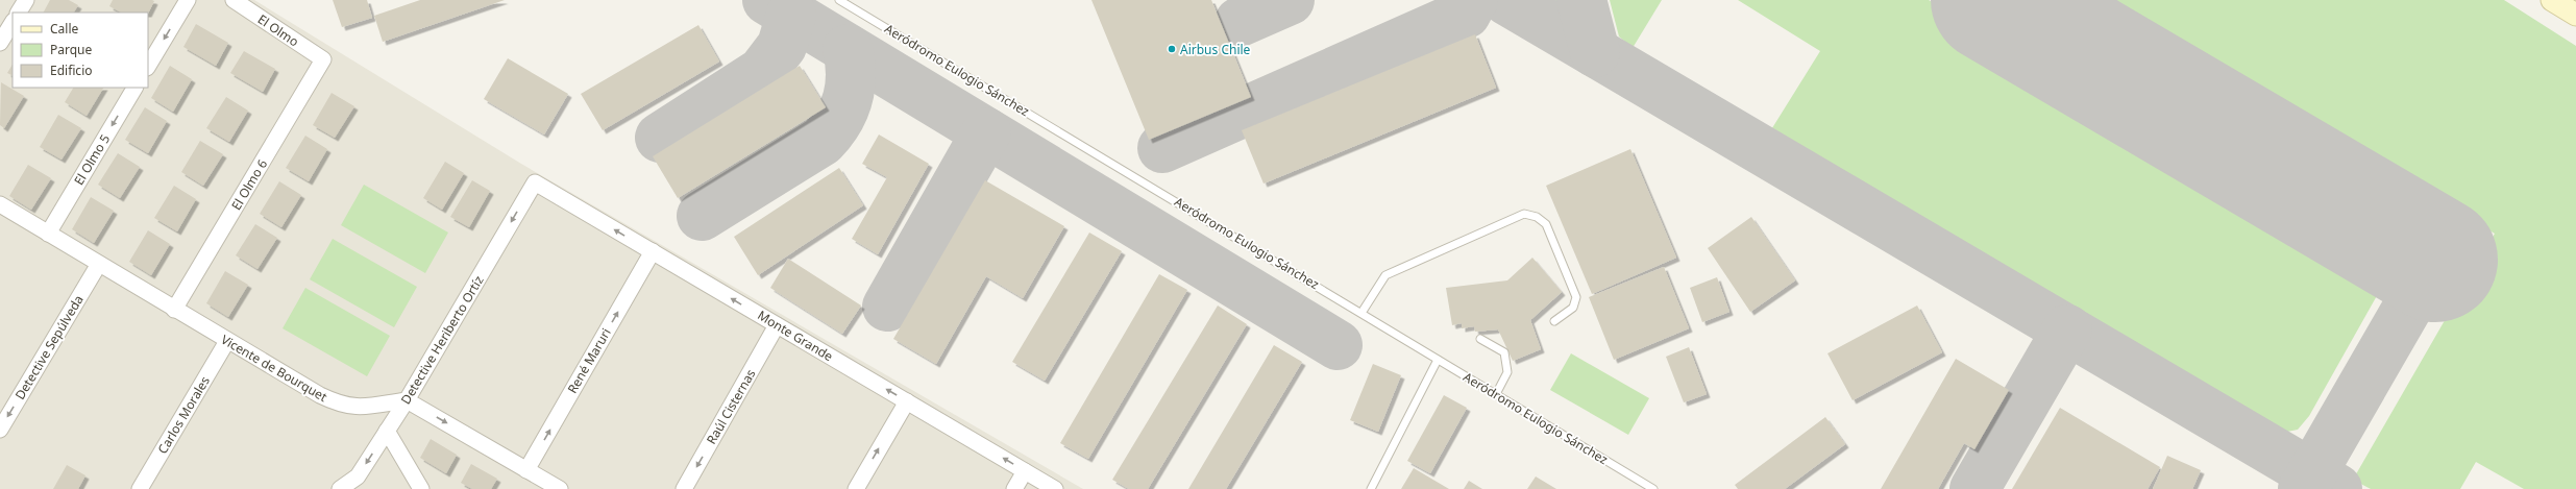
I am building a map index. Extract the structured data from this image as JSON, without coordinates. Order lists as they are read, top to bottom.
{
  "streets": {
    "street": [
      "El Olmo",
      "El Olmo 5",
      "El Olmo 6",
      "Monte Grande",
      "Detective Heriberto Ortíz",
      "Detective Sepúlveda",
      "René Maruri",
      "Vicente de Bourquet",
      "Raúl Cisternas",
      "Carlos Morales"
    ],
    "lane": ["Aeródromo Eulogio Sánchez"]
  },
  "crossings": [
    ["El Olmo", "El Olmo 6"],
    ["El Olmo 5", "Vicente de Bourquet"],
    ["El Olmo 6", "Vicente de Bourquet"],
    ["Monte Grande", "Detective Heriberto Ortíz"],
    ["Monte Grande", "René Maruri"],
    ["Monte Grande", "Raúl Cisternas"],
    ["Detective Heriberto Ortíz", "Vicente de Bourquet"],
    ["Detective Sepúlveda", "Vicente de Bourquet"],
    ["Vicente de Bourquet", "Carlos Morales"]
  ],
  "one_way": [
    "El Olmo 5",
    "Monte Grande",
    "Detective Heriberto Ortíz",
    "Detective Sepúlveda",
    "René Maruri",
    "Raúl Cisternas"
  ],
  "places": ["Airbus Chile"],
  "legend": ["Calle", "Parque", "Edificio"]
}
